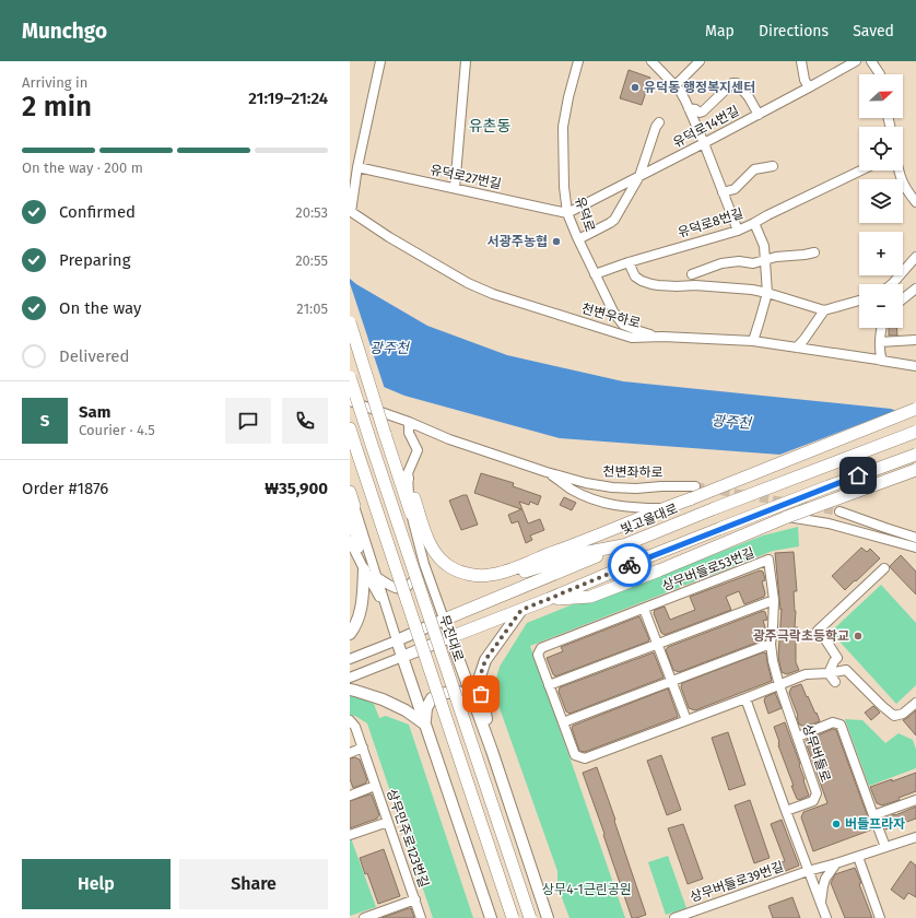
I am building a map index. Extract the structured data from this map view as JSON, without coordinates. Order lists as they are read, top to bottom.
{
  "streets": {
    "highway": ["빛고을대로", "무진대로"],
    "street": [
      "유덕로14번길",
      "유덕로27번길",
      "유덕로",
      "유덕로8번길",
      "천변우하로",
      "천변좌하로",
      "상무버들로53번길",
      "상무버들로",
      "상무민주로123번길",
      "상무버들로39번길"
    ]
  },
  "crossings": [
    ["유덕로14번길", "유덕로27번길"],
    ["유덕로14번길", "유덕로"],
    ["유덕로27번길", "유덕로"],
    ["유덕로", "유덕로8번길"],
    ["유덕로", "천변우하로"],
    ["상무버들로53번길", "상무버들로"]
  ],
  "districts": ["유촌동"],
  "water": ["광주천"],
  "parks": ["상무4-1근린공원"],
  "places": [
    "유덕동 행정복지센터",
    "서광주농협",
    "광주극락초등학교",
    "버들프라자"
  ],
  "north": "right",
  "page": {
    "header": "Munchgo",
    "nav": ["Map", "Directions", "Saved"],
    "heading": ["2 min", "Arriving in", "21:19–21:24"],
    "panel": [
      "Sam",
      "Courier · 4.5",
      "Order #1876",
      "₩35,900"
    ],
    "map_buttons": ["+", "−"],
    "bar": "On the way · 200 m",
    "list": [
      ["Confirmed", "20:53"],
      ["Preparing", "20:55"],
      ["On the way", "21:05"],
      "Delivered"
    ],
    "round": "S",
    "buttons": ["Help", "Share"]
  }
}
